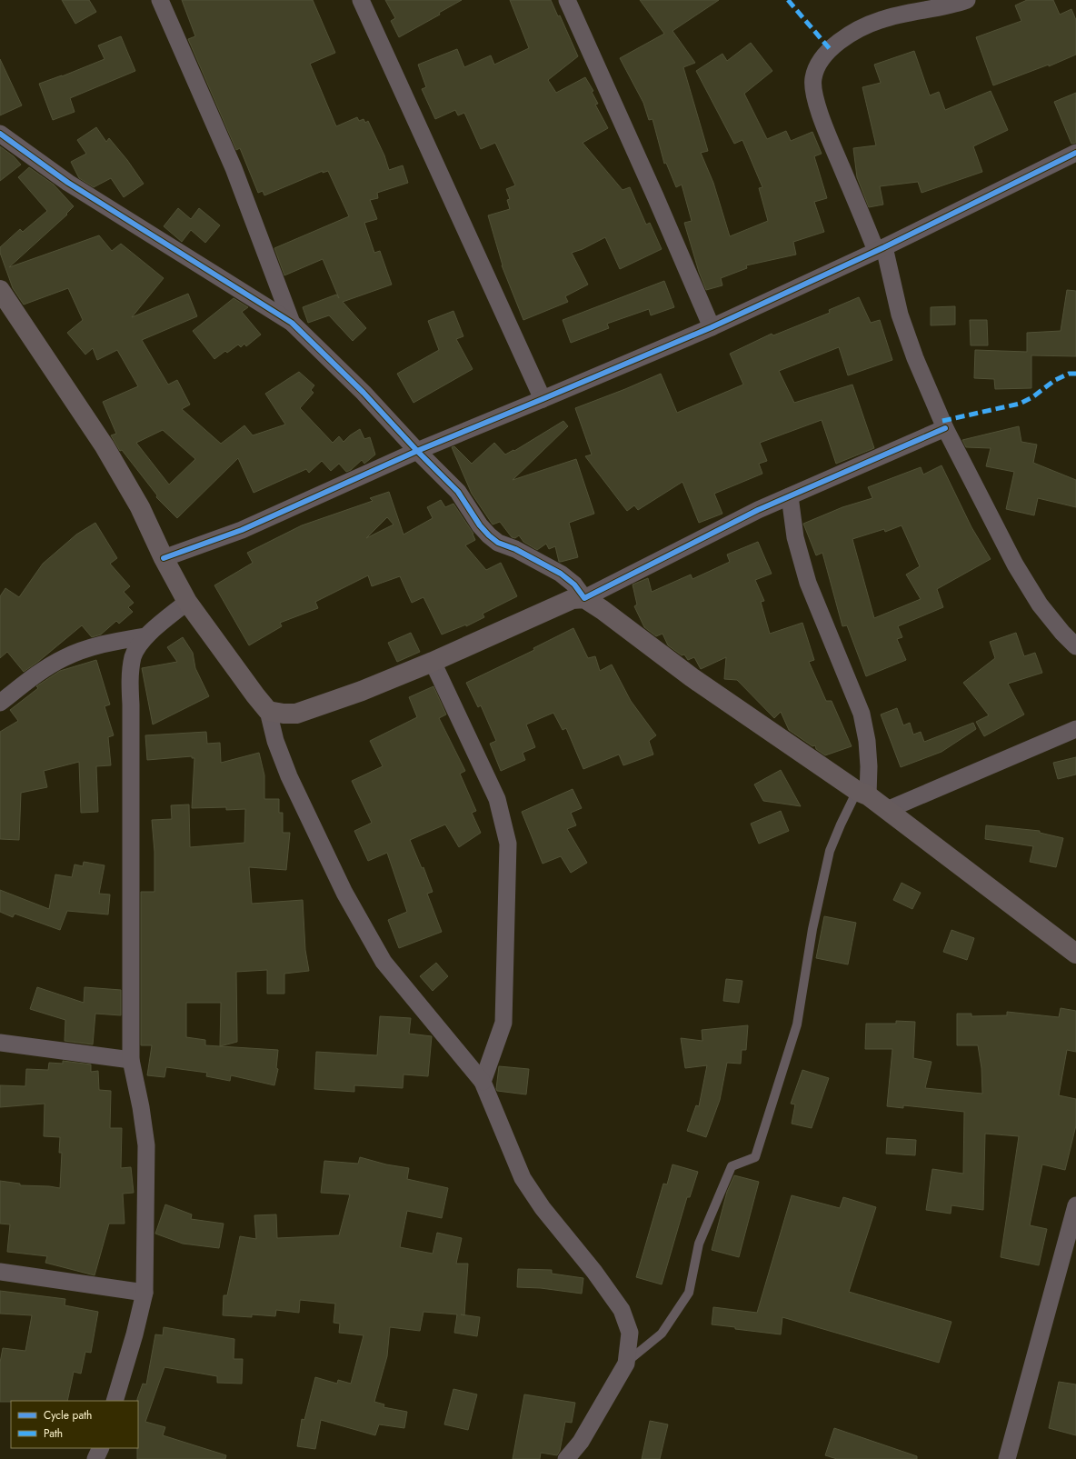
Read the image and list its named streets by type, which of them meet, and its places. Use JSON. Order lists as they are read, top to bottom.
{
  "legend": ["Cycle path", "Path"]
}
